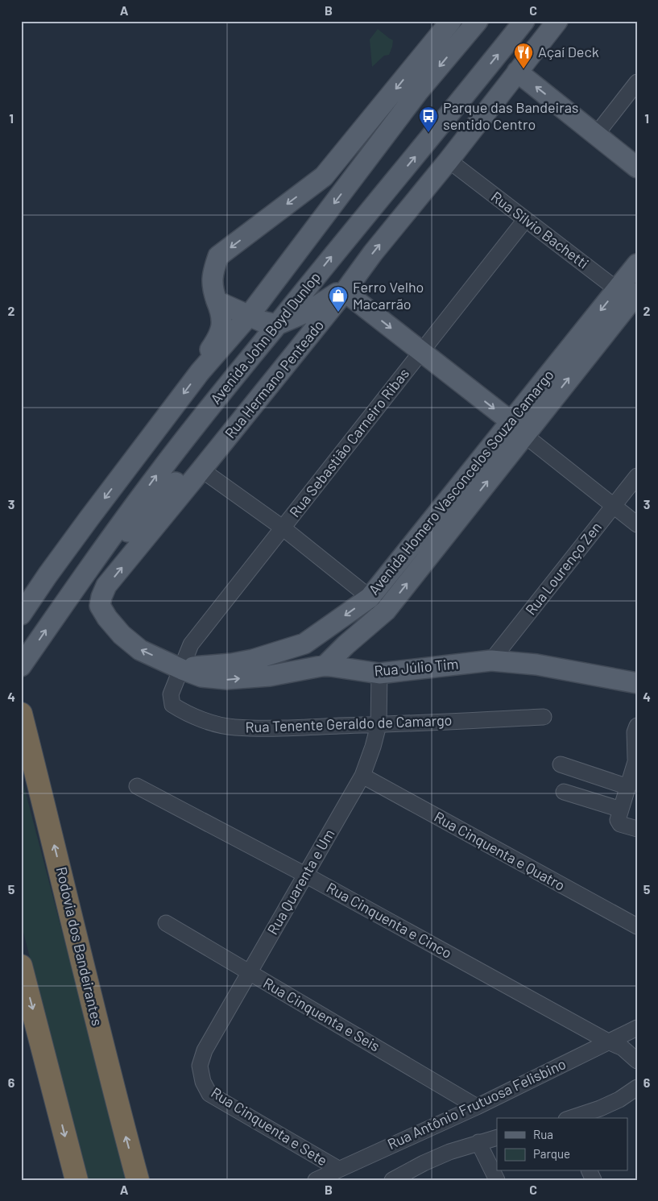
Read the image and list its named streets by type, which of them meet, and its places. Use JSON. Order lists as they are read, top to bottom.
{
  "streets": {
    "highway": ["Rodovia dos Bandeirantes"],
    "main road": [
      "Avenida John Boyd Dunlop",
      "Rua Hermano Penteado",
      "Avenida Homero Vasconcelos Souza Camargo",
      "Rua Júlio Tim"
    ],
    "street": [
      "Rua Silvio Bachetti",
      "Rua Sebastião Carneiro Ribas",
      "Rua Lourenço Zen",
      "Rua Tenente Geraldo de Camargo",
      "Rua Cinquenta e Quatro",
      "Rua Quarenta e Um",
      "Rua Cinquenta e Cinco",
      "Rua Cinquenta e Seis",
      "Rua Antônio Frutuosa Felisbino",
      "Rua Cinquenta e Sete"
    ]
  },
  "crossings": [
    ["Rua Silvio Bachetti", "Rua Hermano Penteado"],
    ["Rua Silvio Bachetti", "Rua Sebastião Carneiro Ribas"],
    ["Rua Silvio Bachetti", "Avenida Homero Vasconcelos Souza Camargo"],
    ["Rua Hermano Penteado", "Rua Júlio Tim"],
    ["Rua Sebastião Carneiro Ribas", "Avenida Homero Vasconcelos Souza Camargo"],
    ["Rua Sebastião Carneiro Ribas", "Rua Júlio Tim"],
    ["Rua Sebastião Carneiro Ribas", "Rua Tenente Geraldo de Camargo"],
    ["Avenida Homero Vasconcelos Souza Camargo", "Rua Júlio Tim"],
    ["Avenida Homero Vasconcelos Souza Camargo", "Rua Tenente Geraldo de Camargo"],
    ["Rua Lourenço Zen", "Rua Júlio Tim"],
    ["Rua Júlio Tim", "Rua Tenente Geraldo de Camargo"],
    ["Rua Júlio Tim", "Rua Quarenta e Um"],
    ["Rua Tenente Geraldo de Camargo", "Rua Quarenta e Um"],
    ["Rua Cinquenta e Quatro", "Rua Quarenta e Um"],
    ["Rua Quarenta e Um", "Rua Cinquenta e Cinco"],
    ["Rua Quarenta e Um", "Rua Cinquenta e Seis"],
    ["Rua Quarenta e Um", "Rua Cinquenta e Sete"],
    ["Rua Cinquenta e Cinco", "Rua Antônio Frutuosa Felisbino"],
    ["Rua Cinquenta e Seis", "Rua Antônio Frutuosa Felisbino"],
    ["Rua Antônio Frutuosa Felisbino", "Rua Cinquenta e Sete"]
  ],
  "places": {
    "restaurant": ["Açaí Deck"],
    "bus stop": ["Parque das Bandeiras sentido Centro"],
    "shop": ["Ferro Velho Macarrão"]
  },
  "legend": ["Rua", "Parque"],
  "grid": {
    "columns": ["A", "B", "C"],
    "rows": [
      "1",
      "2",
      "3",
      "4",
      "5",
      "6"
    ]
  }
}
